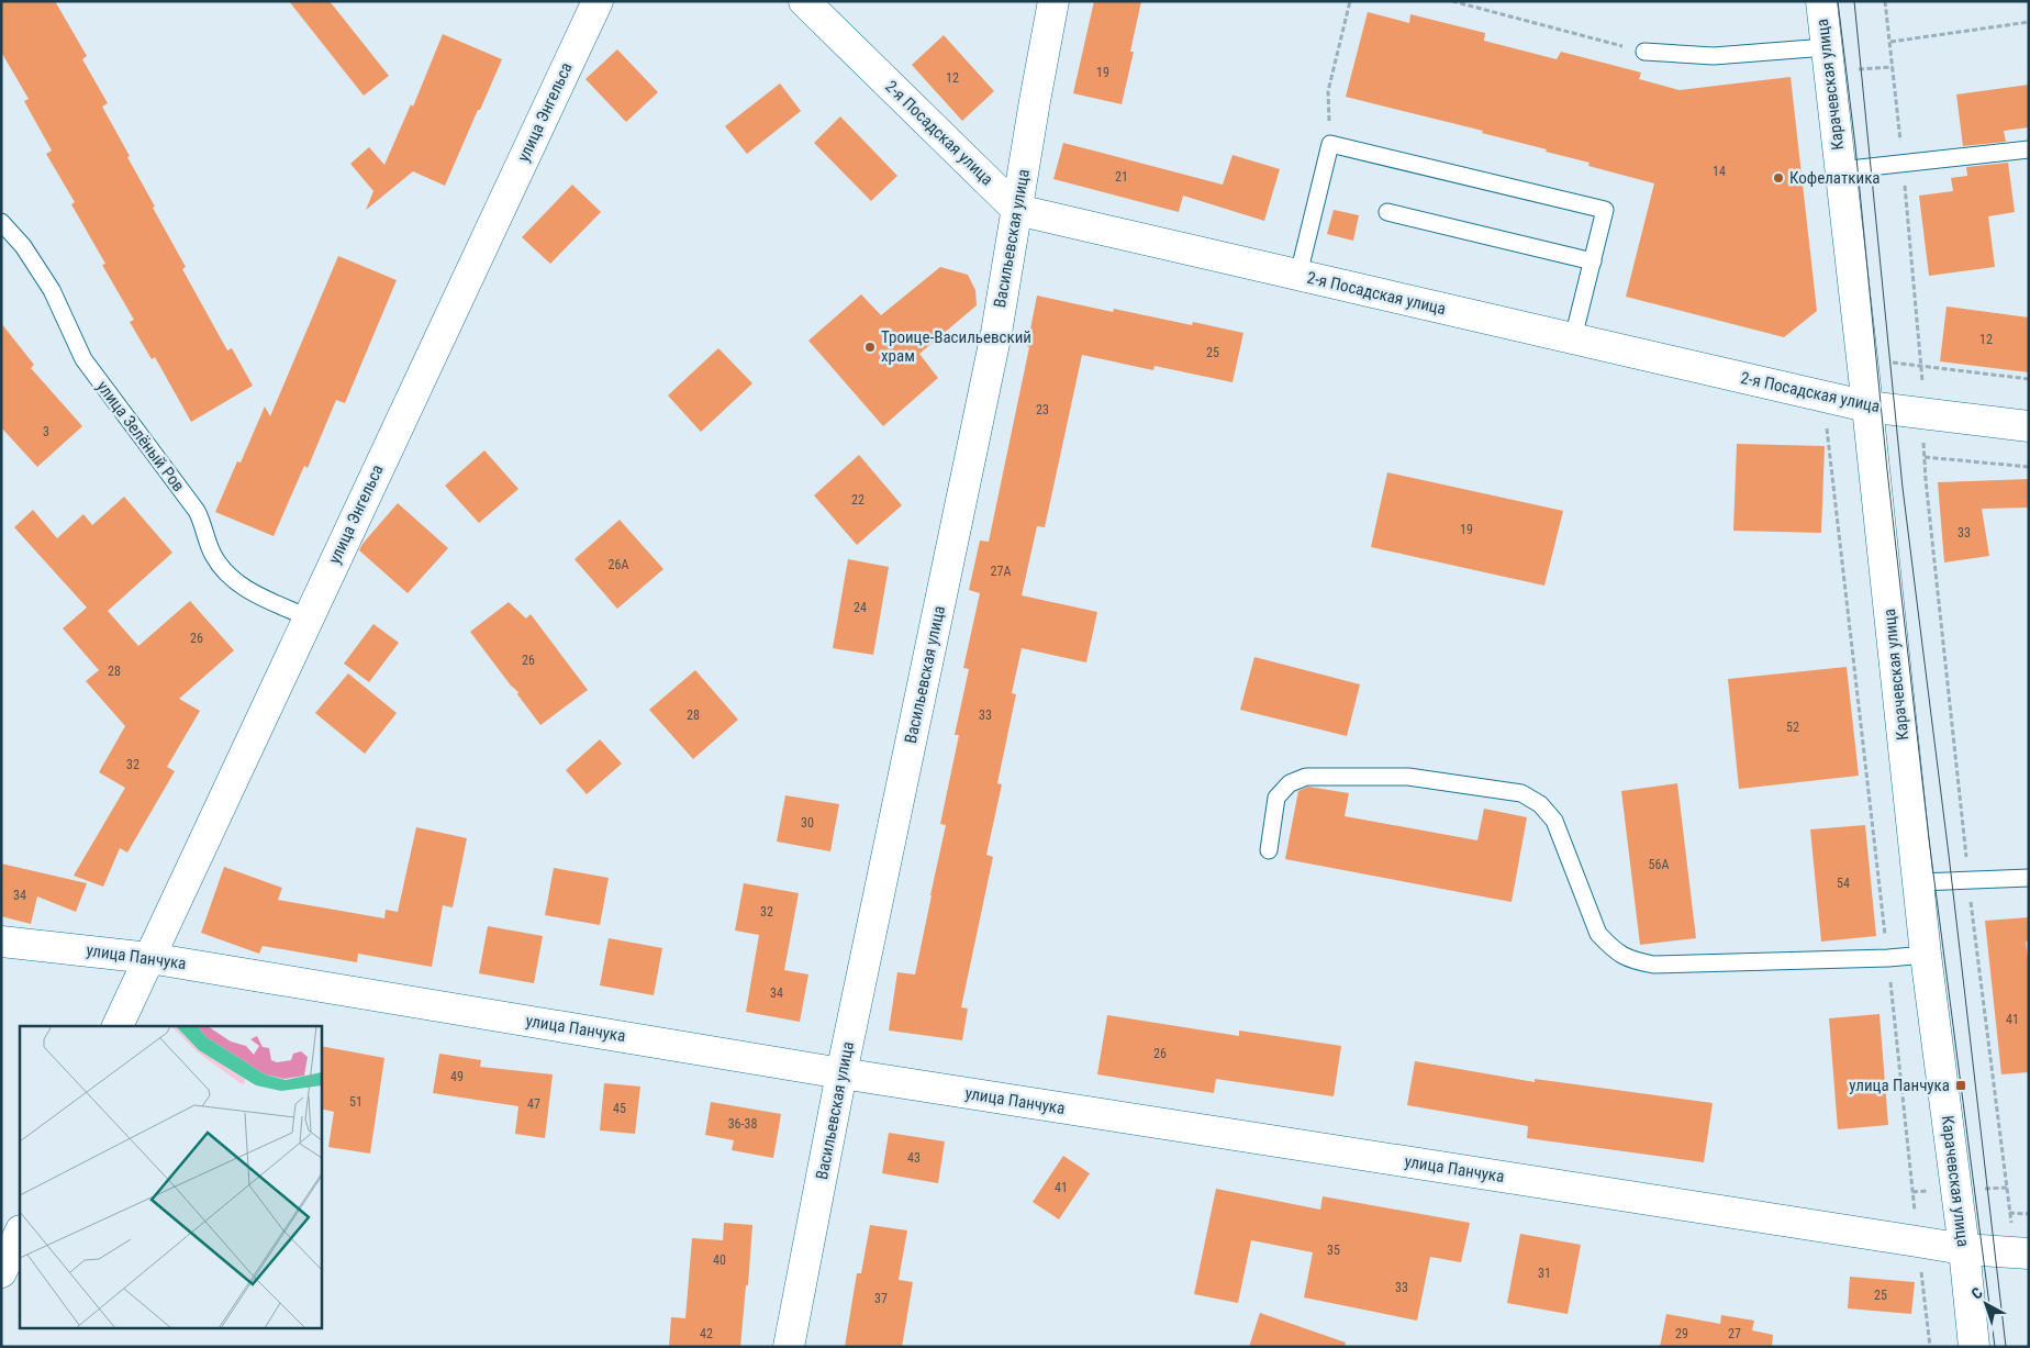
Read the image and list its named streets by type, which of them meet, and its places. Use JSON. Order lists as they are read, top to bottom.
{
  "streets": {
    "street": [
      "Карачевская улица",
      "улица Энгельса",
      "2-я Посадская улица",
      "Васильевская улица",
      "улица Панчука"
    ],
    "lane": ["улица Зелёный Ров"]
  },
  "crossings": [
    ["Карачевская улица", "2-я Посадская улица"],
    ["Карачевская улица", "улица Панчука"],
    ["улица Энгельса", "улица Зелёный Ров"],
    ["улица Энгельса", "улица Панчука"],
    ["2-я Посадская улица", "Васильевская улица"],
    ["Васильевская улица", "улица Панчука"]
  ],
  "places": {
    "other": ["Кофелаткика", "Троице-Васильевский храм"],
    "transit": ["улица Панчука"]
  },
  "house_numbers": [
    "19",
    "12",
    "14",
    "21",
    "12",
    "25",
    "23",
    "3",
    "22",
    "19",
    "33",
    "26А",
    "27А",
    "24",
    "26",
    "26",
    "28",
    "28",
    "33",
    "52",
    "32",
    "30",
    "56А",
    "54",
    "34",
    "32",
    "34",
    "41",
    "26",
    "49",
    "51",
    "47",
    "45",
    "36-38",
    "43",
    "41",
    "35",
    "40",
    "31",
    "33",
    "25",
    "37",
    "42",
    "29",
    "27"
  ],
  "north": "top left"
}
